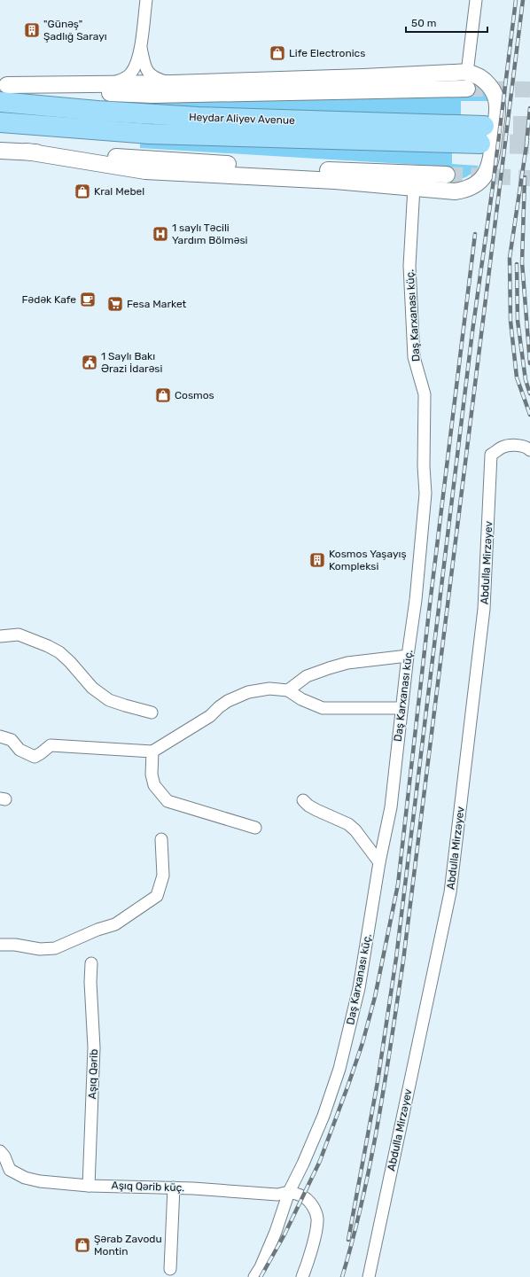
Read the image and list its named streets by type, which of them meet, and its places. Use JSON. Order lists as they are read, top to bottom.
{
  "streets": {
    "highway": ["Heydar Aliyev Avenue"],
    "street": [
      "Daş Karxanası küç.",
      "Abdulla Mirzəyev",
      "Aşıq Qərib",
      "Aşıq Qərib küç."
    ]
  },
  "crossings": [
    ["Daş Karxanası küç.", "Aşıq Qərib küç."],
    ["Aşıq Qərib", "Aşıq Qərib küç."]
  ],
  "places": {
    "building": ["\"Günəş\" Şadlığ Sarayı", "Kosmos Yaşayış Kompleksi"],
    "shop": [
      "Life Electronics",
      "Kral Mebel",
      "Cosmos",
      "Şərab Zavodu Montin"
    ],
    "hospital": ["1 saylı Təcili Yardım Bölməsi"],
    "cafe": ["Fədək Kafe"],
    "supermarket": ["Fesa Market"],
    "public building": ["1 Saylı Bakı Ərazi İdarəsi"]
  },
  "scale_bar": "50 m"
}
